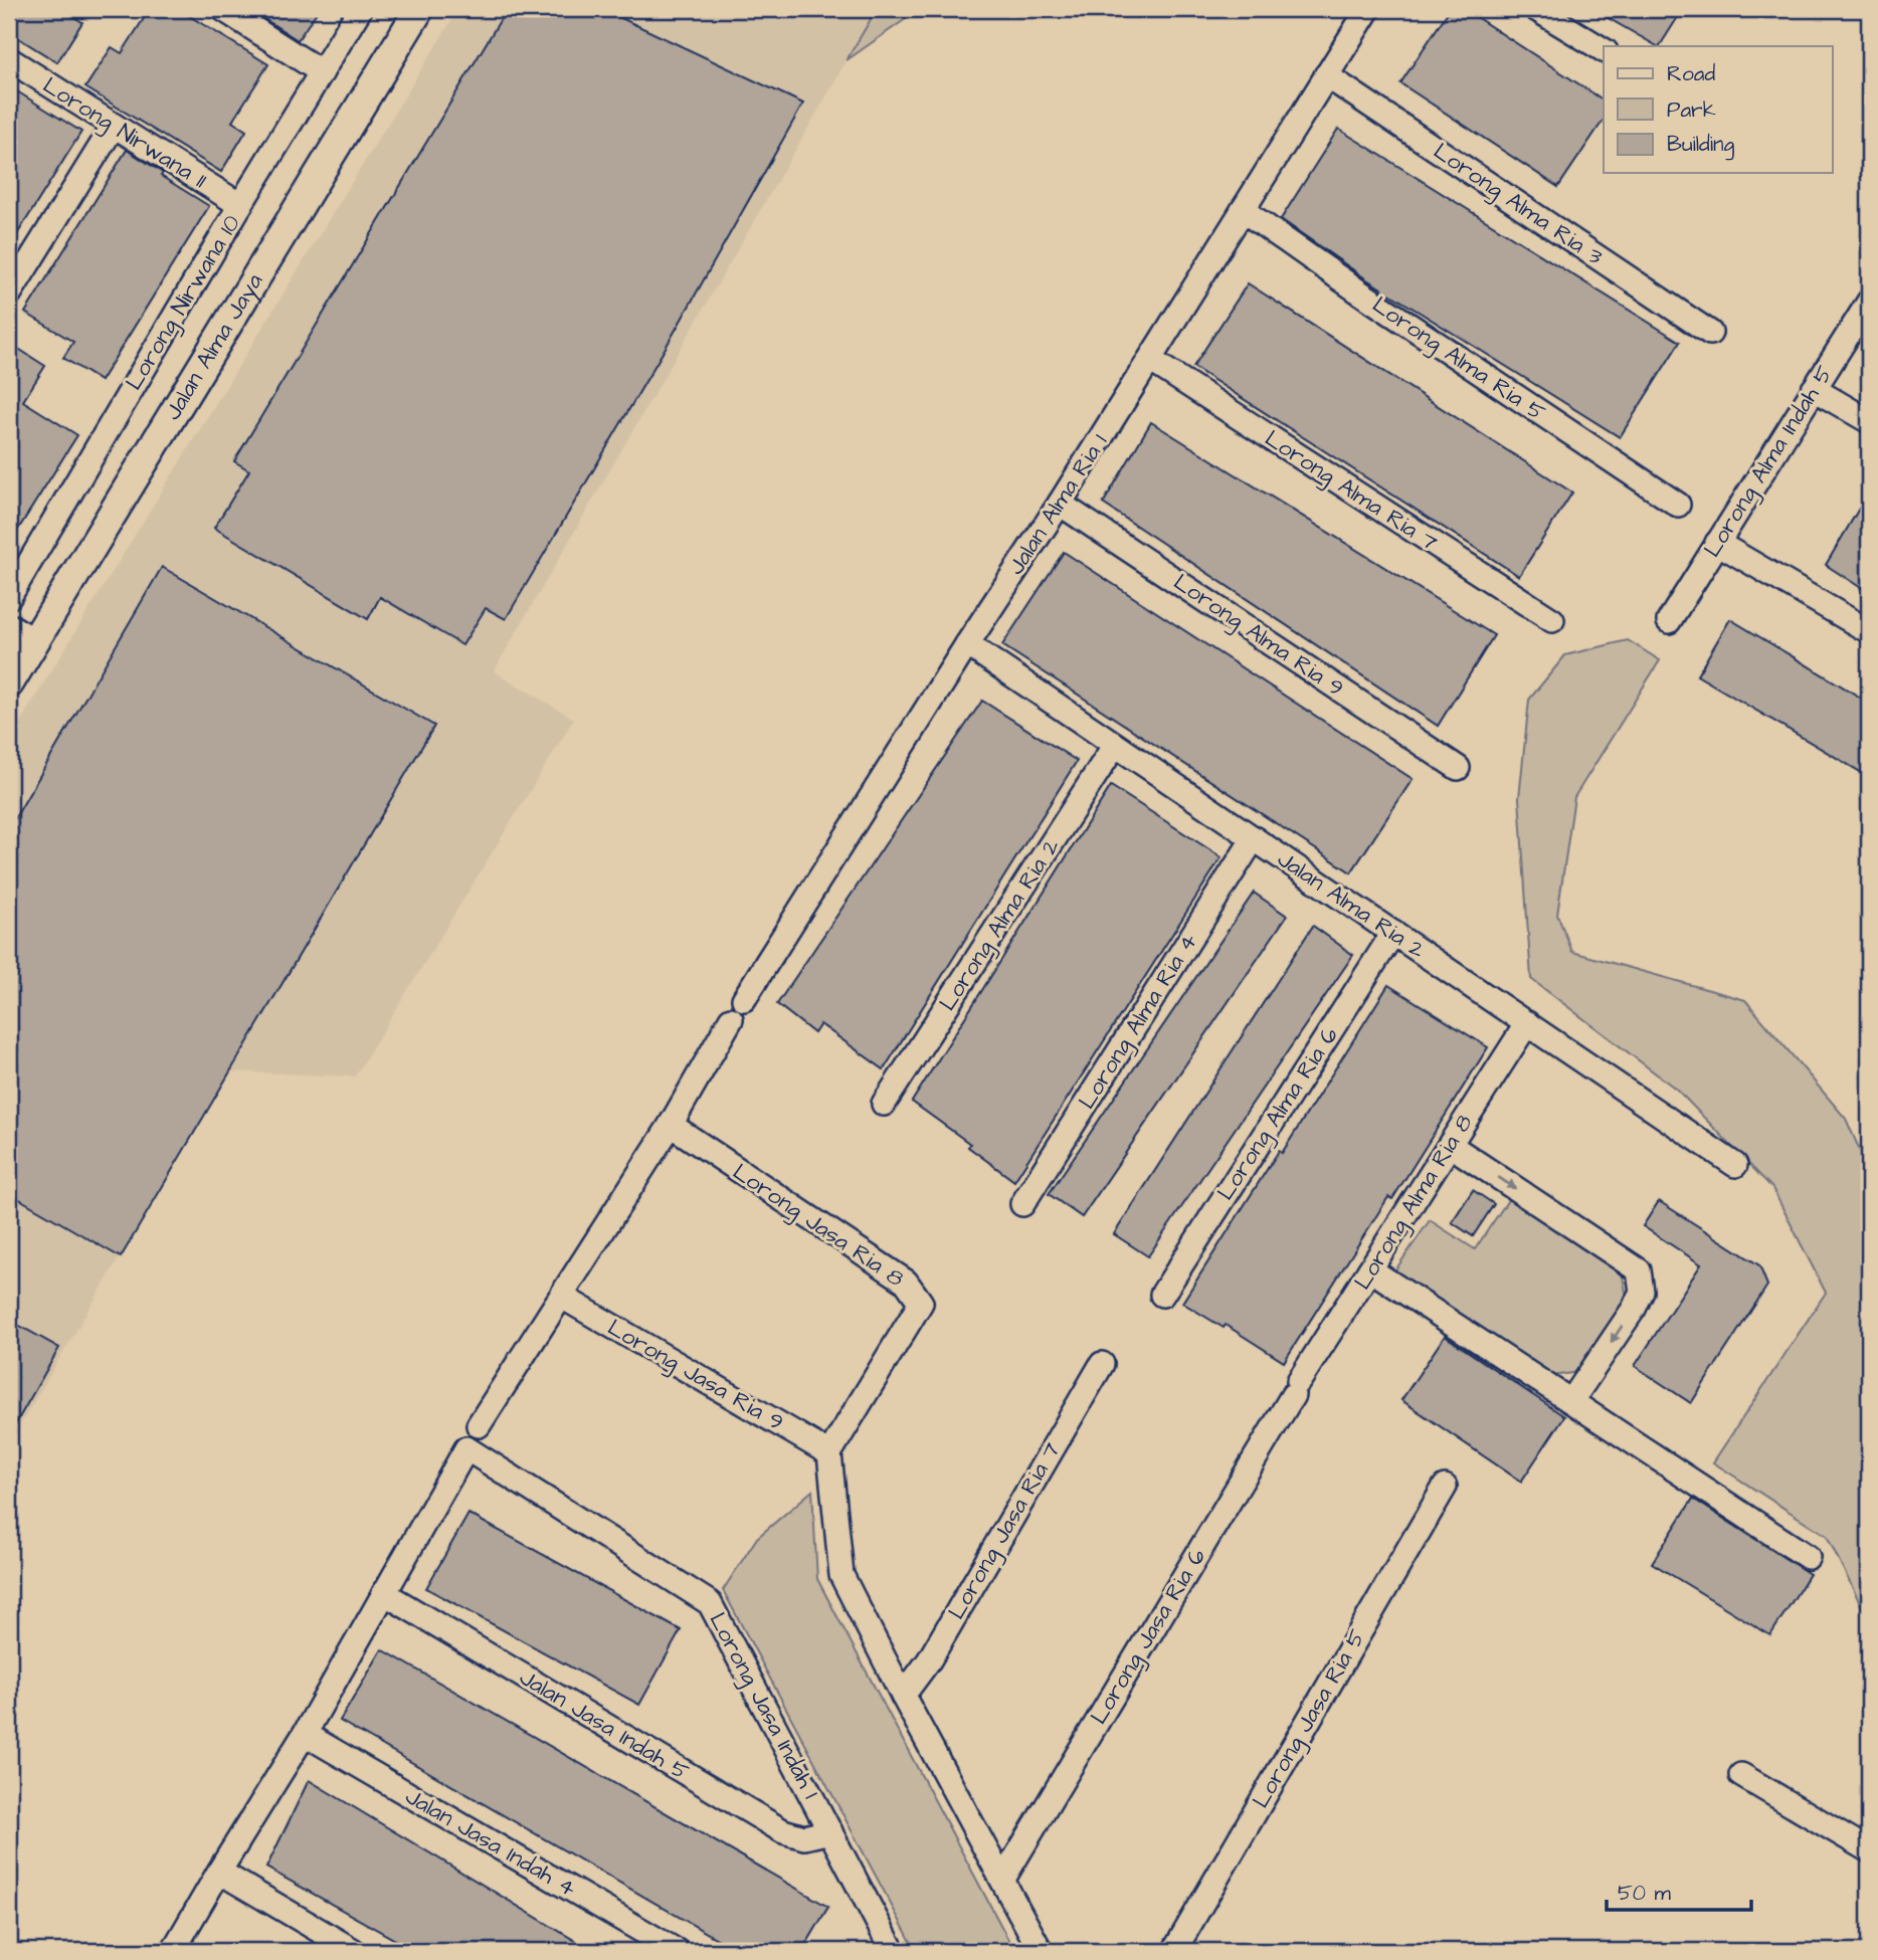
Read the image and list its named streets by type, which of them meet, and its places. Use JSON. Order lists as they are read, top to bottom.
{
  "streets": {
    "street": [
      "Lorong Nirwana 11",
      "Lorong Alma Ria 3",
      "Lorong Nirwana 10",
      "Jalan Alma Jaya",
      "Lorong Alma Ria 5",
      "Lorong Alma Indah 5",
      "Lorong Alma Ria 7",
      "Jalan Alma Ria 1",
      "Lorong Alma Ria 9",
      "Jalan Alma Ria 2",
      "Lorong Alma Ria 2",
      "Lorong Alma Ria 4",
      "Lorong Alma Ria 6",
      "Lorong Alma Ria 8",
      "Lorong Jasa Ria 8",
      "Lorong Jasa Ria 9",
      "Lorong Jasa Ria 7",
      "Lorong Jasa Ria 6",
      "Lorong Jasa Indah 1",
      "Lorong Jasa Ria 5",
      "Jalan Jasa Indah 5",
      "Jalan Jasa Indah 4"
    ]
  },
  "crossings": [
    ["Lorong Nirwana 11", "Lorong Nirwana 10"],
    ["Lorong Alma Ria 3", "Jalan Alma Ria 1"],
    ["Lorong Alma Ria 5", "Jalan Alma Ria 1"],
    ["Lorong Alma Ria 7", "Jalan Alma Ria 1"],
    ["Jalan Alma Ria 1", "Lorong Alma Ria 9"],
    ["Jalan Alma Ria 1", "Jalan Alma Ria 2"],
    ["Jalan Alma Ria 2", "Lorong Alma Ria 2"],
    ["Jalan Alma Ria 2", "Lorong Alma Ria 4"],
    ["Jalan Alma Ria 2", "Lorong Alma Ria 6"],
    ["Jalan Alma Ria 2", "Lorong Alma Ria 8"],
    ["Lorong Alma Ria 8", "Lorong Jasa Ria 6"],
    ["Lorong Jasa Ria 8", "Lorong Jasa Ria 9"],
    ["Lorong Jasa Indah 1", "Jalan Jasa Indah 5"]
  ],
  "legend": ["Road", "Park", "Building"],
  "scale_bar": "50 m"
}
